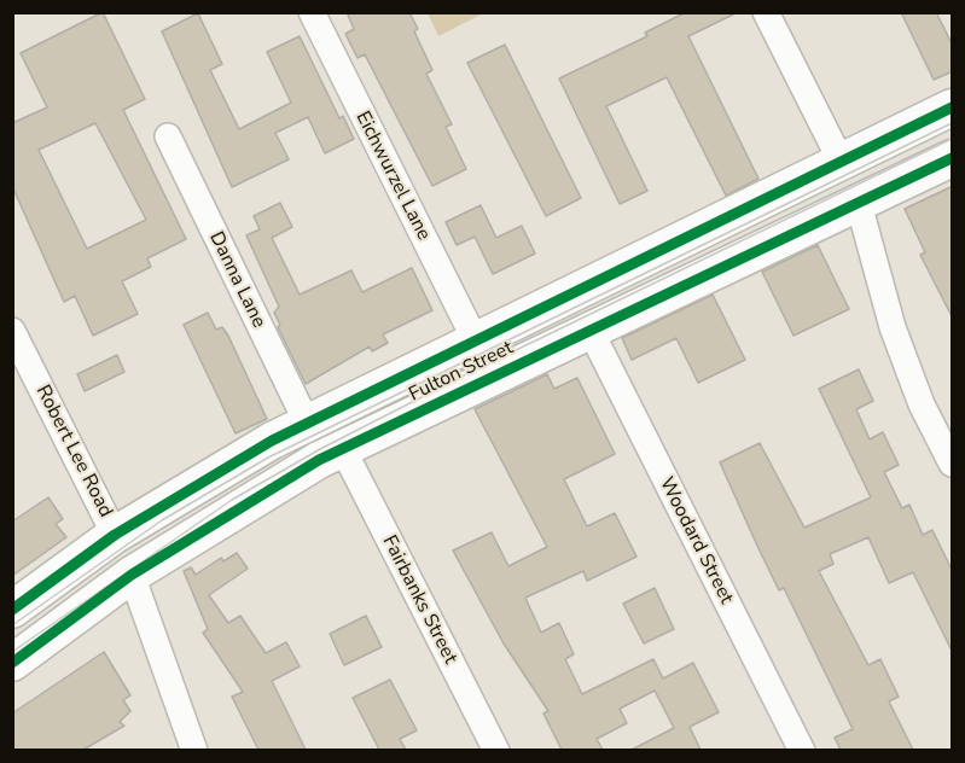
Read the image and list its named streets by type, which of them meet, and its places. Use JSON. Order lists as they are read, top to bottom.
{
  "streets": {
    "main road": ["Fulton Street"],
    "street": [
      "Eichwurzel Lane",
      "Danna Lane",
      "Robert Lee Road",
      "Woodard Street",
      "Fairbanks Street"
    ]
  },
  "crossings": [
    ["Eichwurzel Lane", "Fulton Street"],
    ["Danna Lane", "Fulton Street"],
    ["Fulton Street", "Robert Lee Road"],
    ["Fulton Street", "Woodard Street"],
    ["Fulton Street", "Fairbanks Street"]
  ]
}
